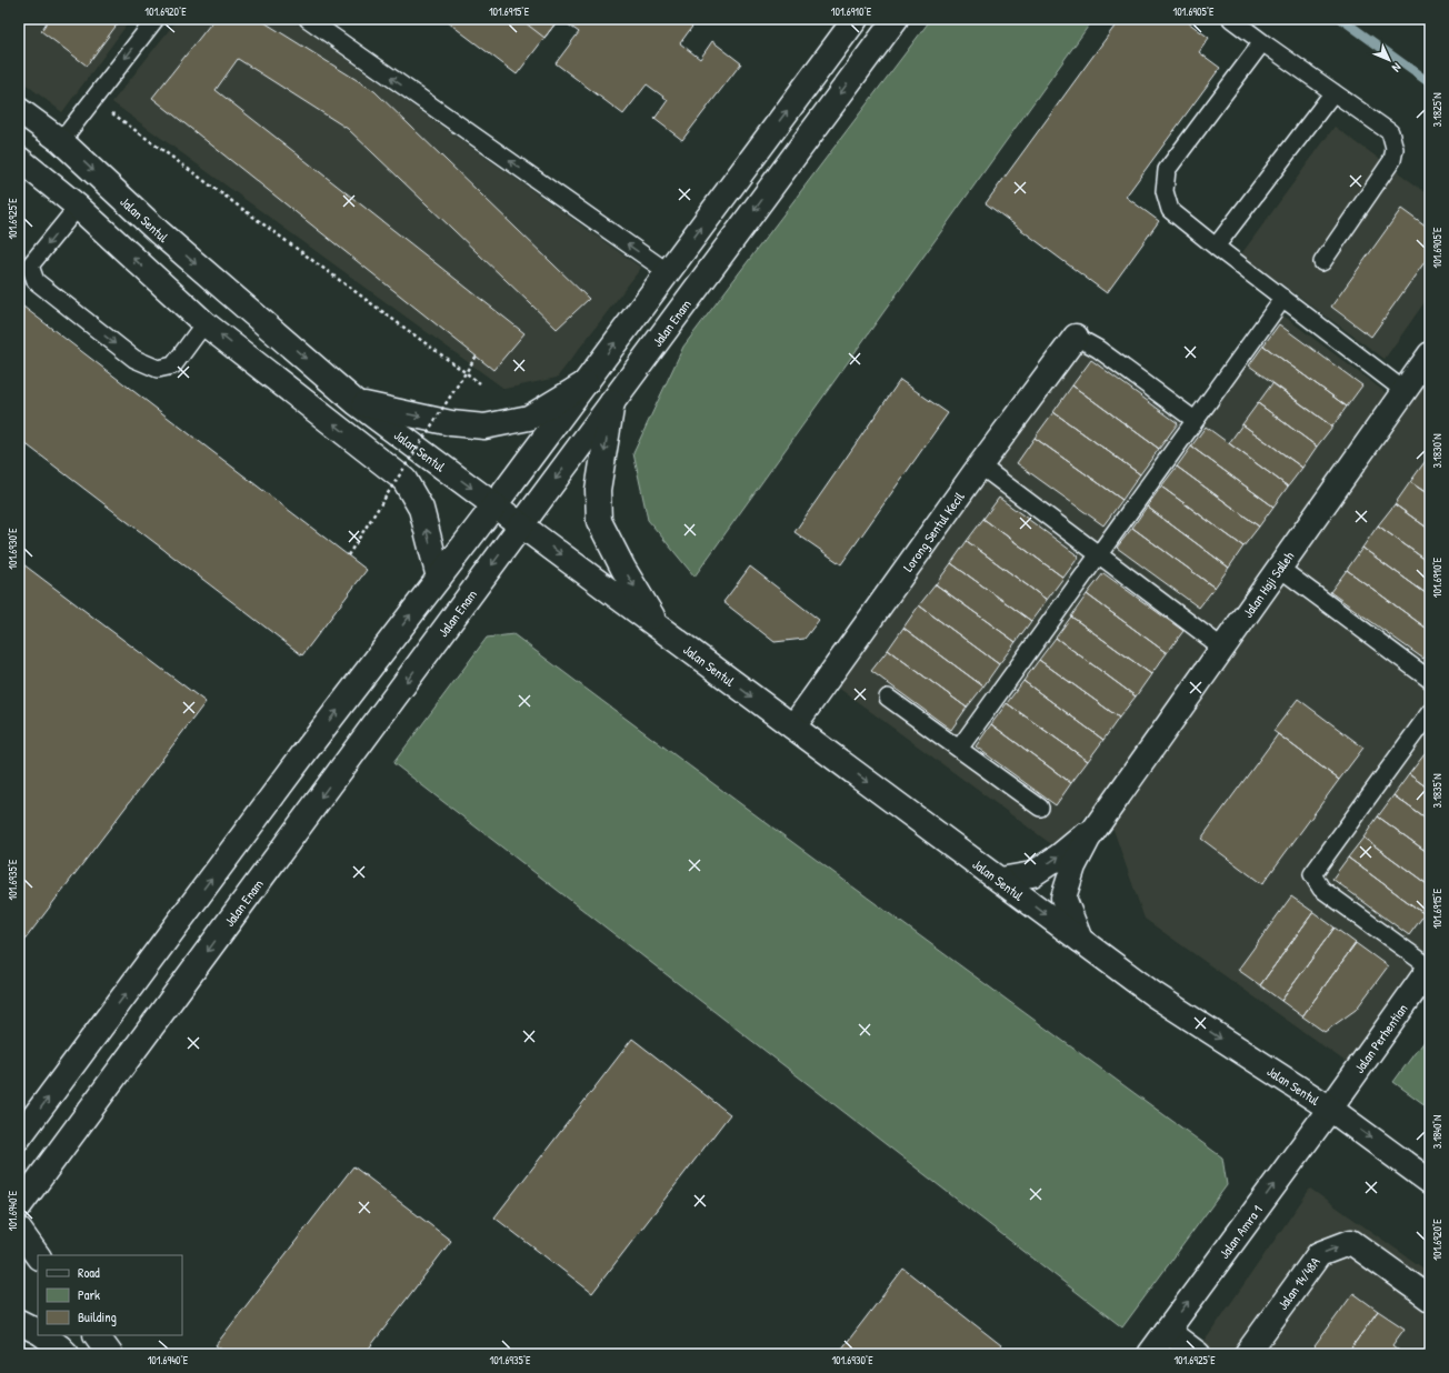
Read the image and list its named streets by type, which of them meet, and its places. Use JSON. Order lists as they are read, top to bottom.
{
  "streets": {
    "main road": [
      "Jalan Sentul",
      "Jalan Enam",
      "Lorong Sentul Kecil",
      "Jalan Haji Salleh",
      "Jalan Perhentian",
      "Jalan Amra 1",
      "Jalan 14/48A"
    ]
  },
  "crossings": [
    ["Jalan Sentul", "Jalan Enam"],
    ["Jalan Sentul", "Lorong Sentul Kecil"],
    ["Jalan Sentul", "Jalan Haji Salleh"],
    ["Jalan Sentul", "Jalan Perhentian"],
    ["Jalan Sentul", "Jalan Amra 1"],
    ["Jalan Perhentian", "Jalan Amra 1"]
  ],
  "one_way": ["Jalan Amra 1"],
  "legend": ["Road", "Park", "Building"],
  "north": "bottom right",
  "coordinates": [
    "101.6920°E",
    "101.6915°E",
    "101.6910°E",
    "101.6905°E",
    "3.1825°N",
    "101.6925°E",
    "3.1830°N",
    "101.6930°E",
    "3.1835°N",
    "101.6935°E",
    "3.1840°N",
    "101.6940°E"
  ]
}
